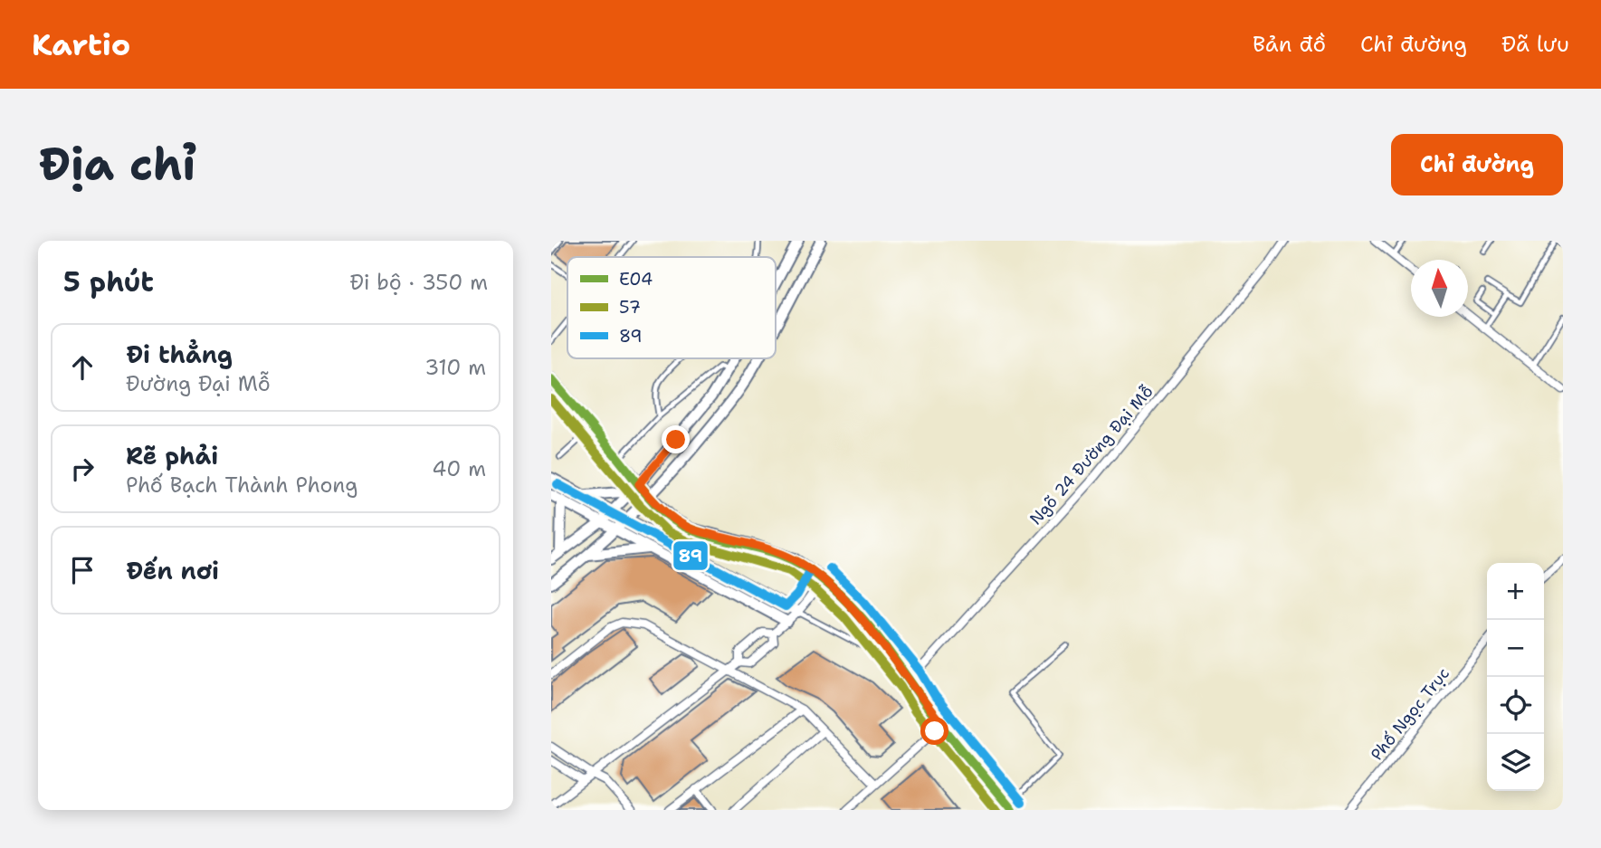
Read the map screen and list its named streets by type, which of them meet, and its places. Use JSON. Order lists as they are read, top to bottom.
{
  "streets": {
    "street": ["Ngõ 24 Đường Đại Mỗ", "Phố Ngọc Trục"]
  },
  "lines": ["transit line E04", "transit line 57", "transit line 89"],
  "legend": ["E04", "57", "89"],
  "north": "top",
  "page": {
    "header": "Kartio",
    "nav": ["Bản đồ", "Chỉ đường", "Đã lưu"],
    "buttons": "Chỉ đường",
    "title": "Địa chỉ",
    "heading": ["5 phút", "Đi bộ · 350 m"],
    "list": [
      ["Đi thẳng", "Đường Đại Mỗ", "310 m"],
      ["Rẽ phải", "Phố Bạch Thành Phong", "40 m"],
      "Đến nơi"
    ],
    "map_buttons": ["+", "−"]
  }
}
